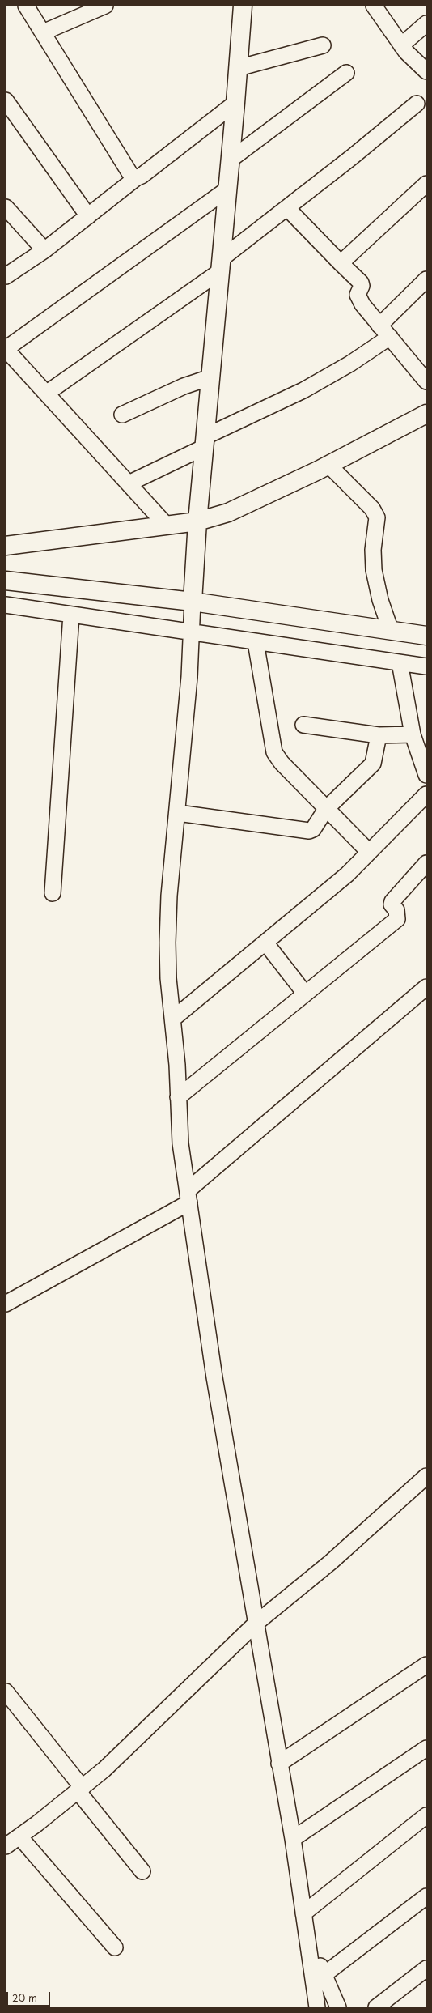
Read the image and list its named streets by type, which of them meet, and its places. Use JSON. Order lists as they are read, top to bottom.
{
  "scale_bar": "20 m"
}
